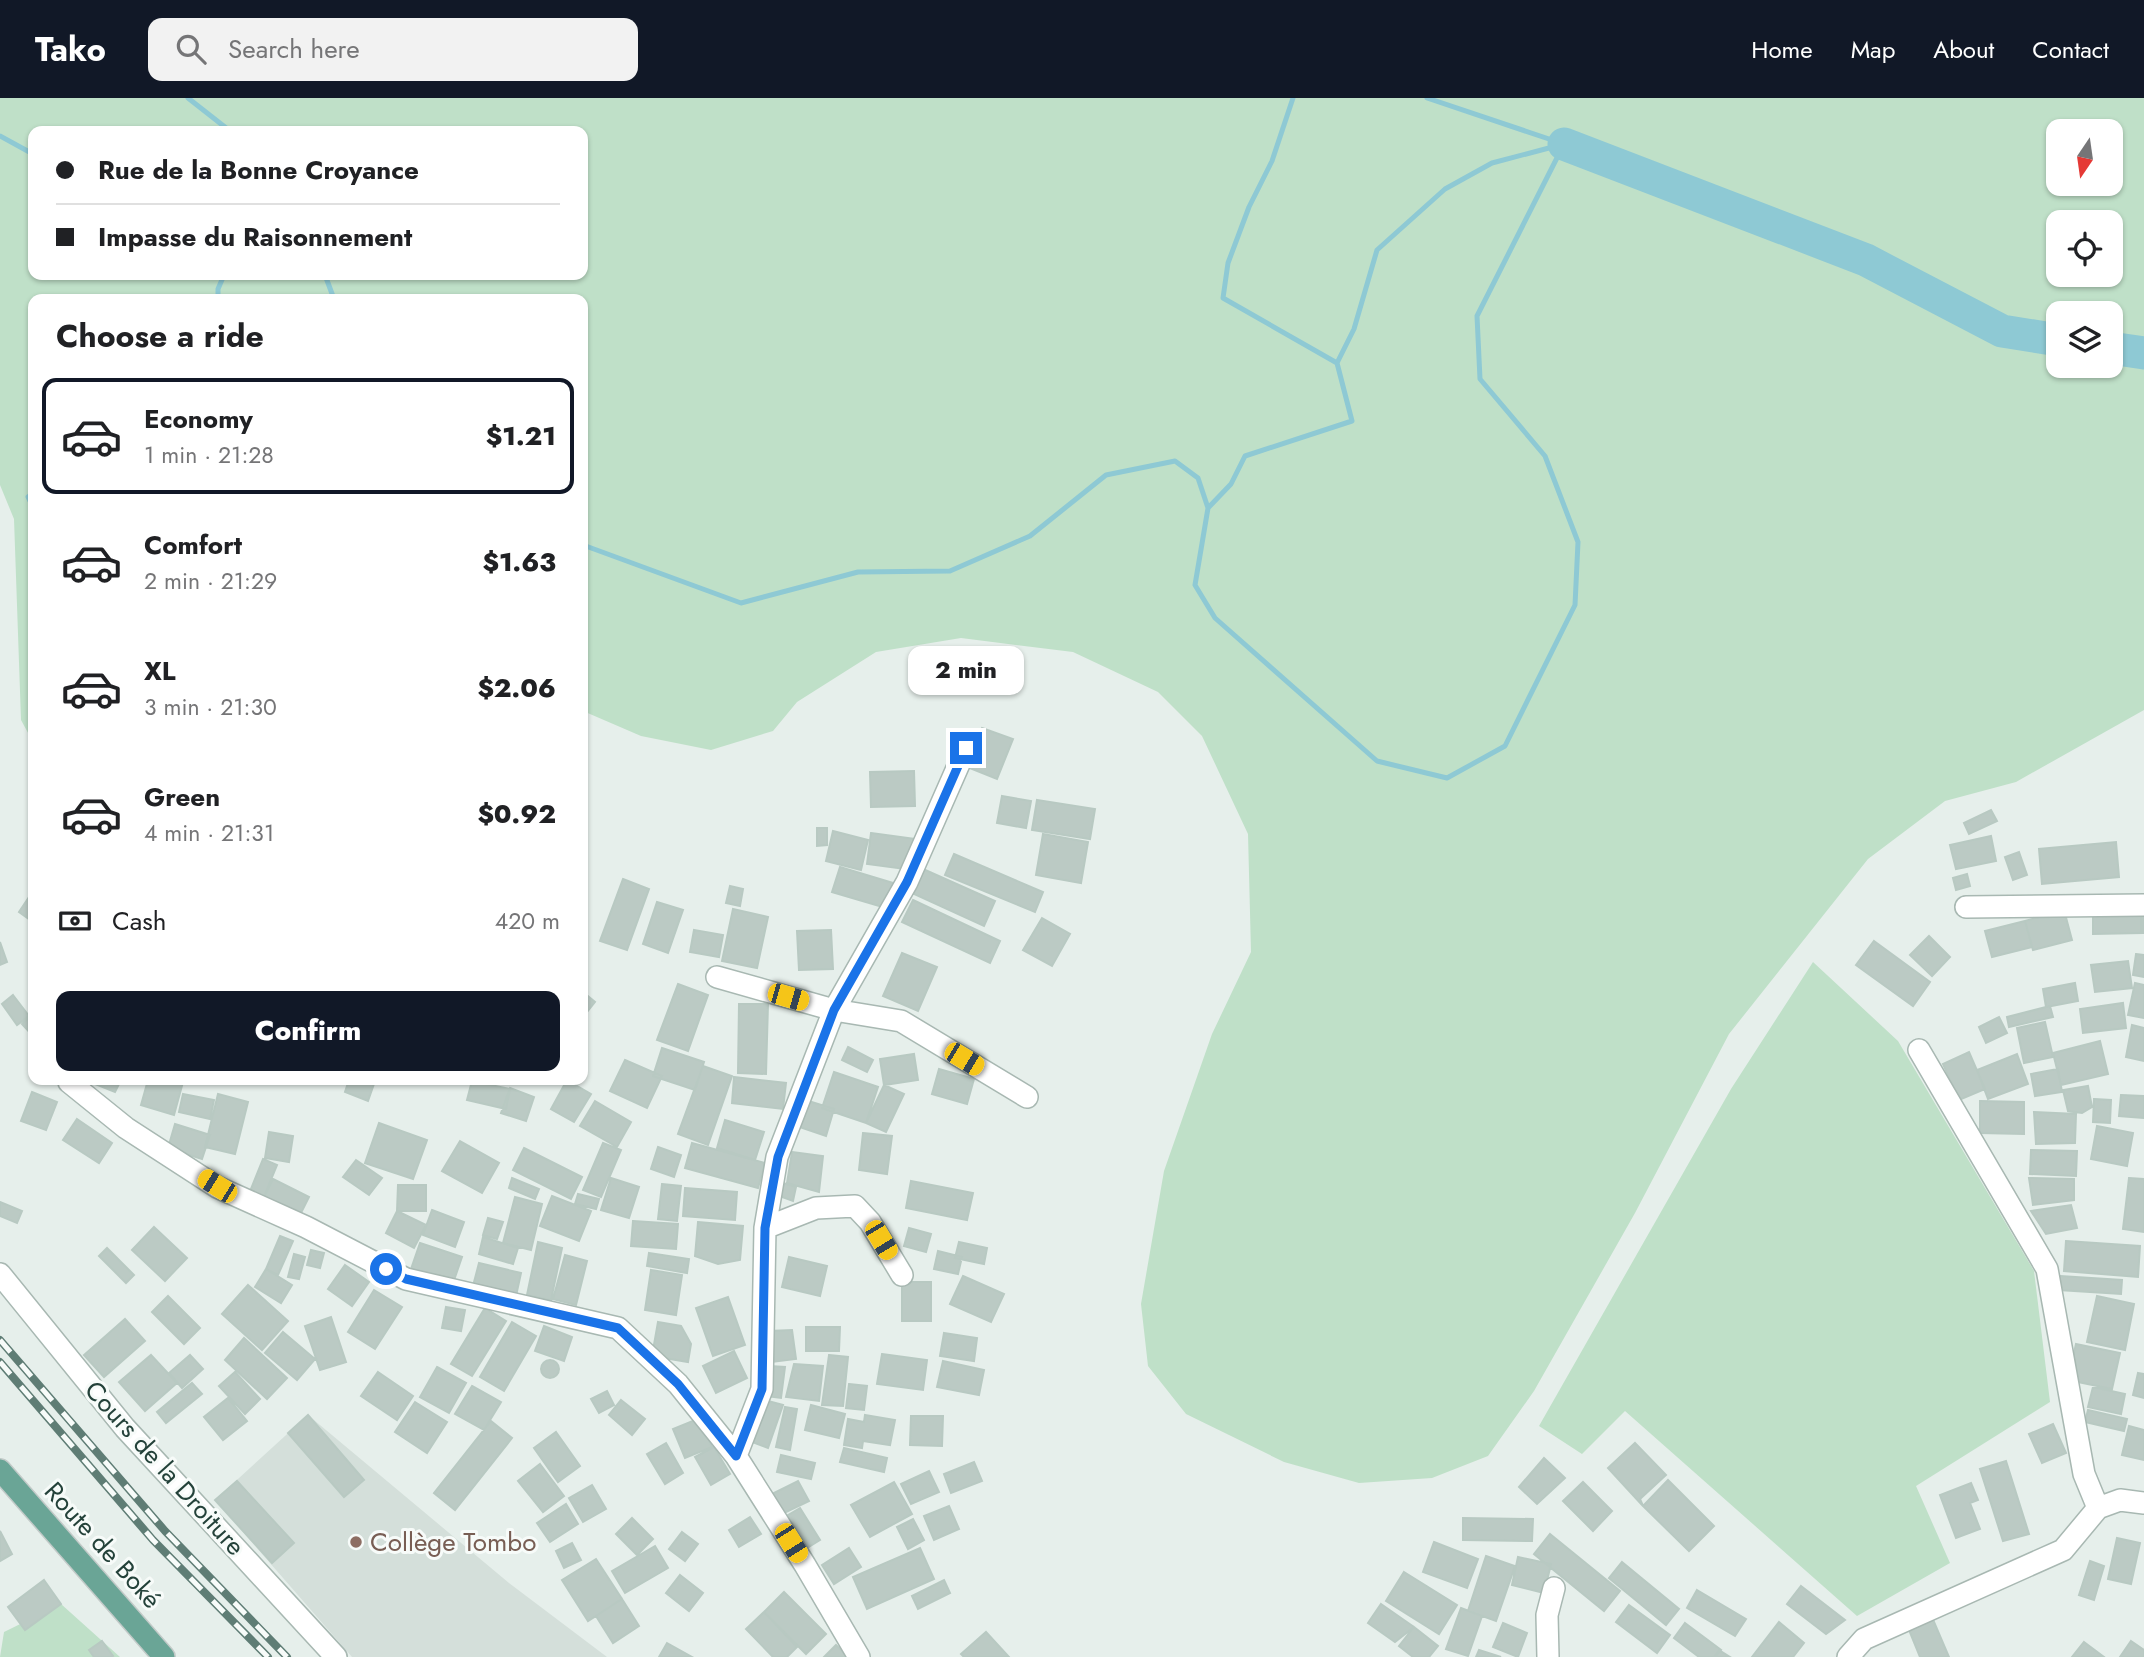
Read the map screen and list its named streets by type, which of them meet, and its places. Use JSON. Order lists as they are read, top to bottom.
{
  "streets": {
    "main road": ["Route de Boké"],
    "street": ["Cours de la Droiture"]
  },
  "places": ["Collège Tombo"],
  "north": "bottom",
  "page": {
    "header": "Tako",
    "search": "Search here",
    "nav": [
      "Home",
      "Map",
      "About",
      "Contact"
    ],
    "banner": ["Rue de la Bonne Croyance", "Impasse du Raisonnement"],
    "heading": "Choose a ride",
    "list": [
      {
        "name": "Economy",
        "note": "1 min · 21:28",
        "value": "$1.21"
      },
      {
        "name": "Comfort",
        "note": "2 min · 21:29",
        "value": "$1.63"
      },
      {
        "name": "XL",
        "note": "3 min · 21:30",
        "value": "$2.06"
      },
      {
        "name": "Green",
        "note": "4 min · 21:31",
        "value": "$0.92"
      }
    ],
    "bubble": "2 min",
    "pay": ["Cash", "420 m"],
    "buttons": "Confirm"
  }
}
